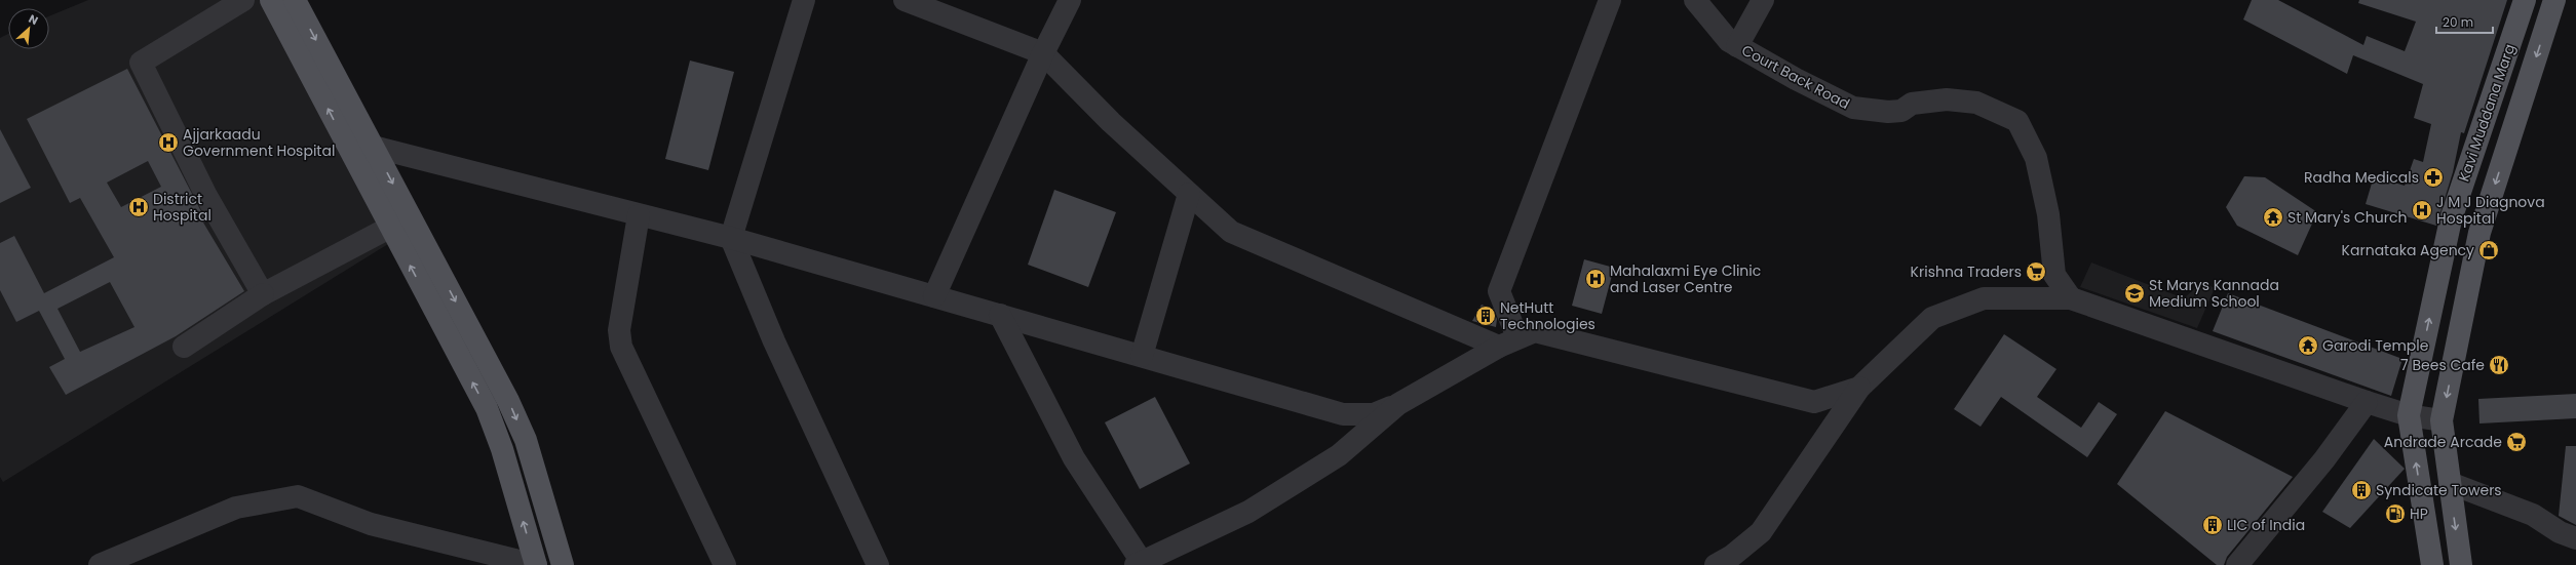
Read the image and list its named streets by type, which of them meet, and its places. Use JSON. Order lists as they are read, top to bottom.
{
  "streets": {
    "main road": ["Kavi Muddana Marg"],
    "street": ["Court Back Road"]
  },
  "places": {
    "hospital": [
      "Ajjarkaadu Government Hospital",
      "District Hospital",
      "J M J Diagnova Hospital",
      "Mahalaxmi Eye Clinic and Laser Centre"
    ],
    "pharmacy": ["Radha Medicals"],
    "temple": ["St Mary's Church", "Garodi Temple"],
    "shop": ["Karnataka Agency"],
    "supermarket": ["Krishna Traders", "Andrade Arcade"],
    "school or university": ["St Marys Kannada Medium School"],
    "building": ["NetHutt Technologies", "Syndicate Towers", "LIC of India"],
    "restaurant": ["7 Bees Cafe"],
    "fuel station": ["HP"]
  },
  "scale_bar": "20 m",
  "north": "top right"
}
